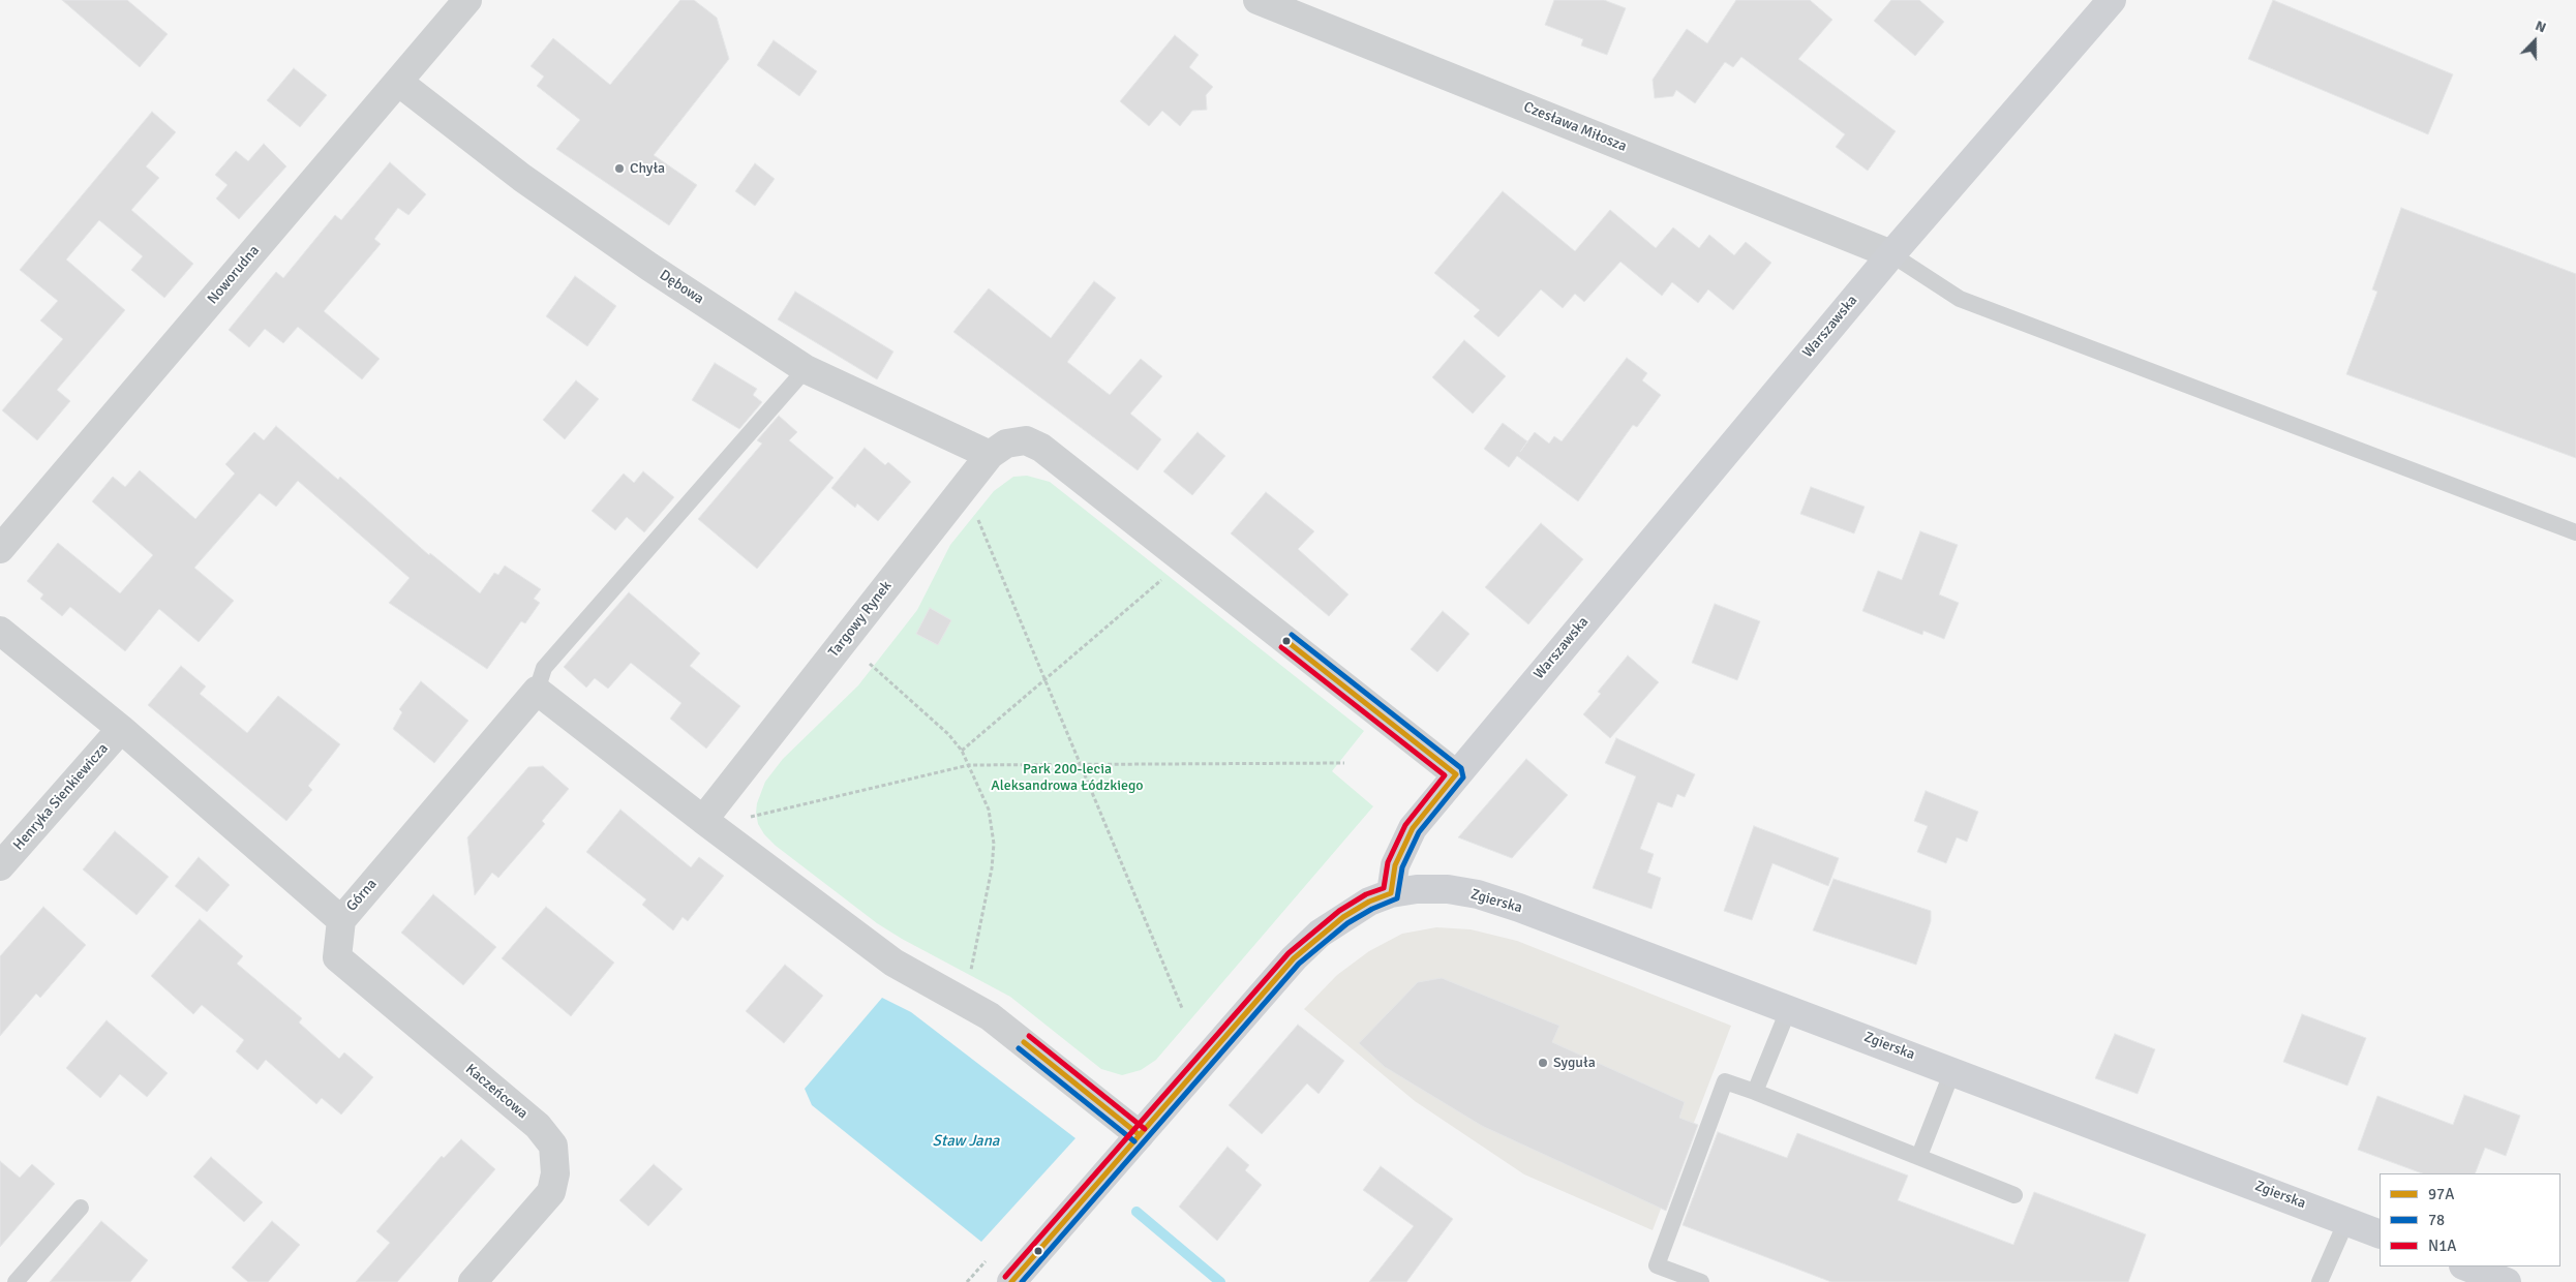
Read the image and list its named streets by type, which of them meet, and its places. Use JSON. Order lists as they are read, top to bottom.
{
  "streets": {
    "main road": ["Warszawska", "Zgierska"],
    "street": [
      "Czesława Miłosza",
      "Noworudna",
      "Dębowa",
      "Targowy Rynek",
      "Henryka Sienkiewicza",
      "Górna",
      "Kaczeńcowa"
    ]
  },
  "crossings": [
    ["Czesława Miłosza", "Warszawska"],
    ["Noworudna", "Dębowa"],
    ["Dębowa", "Targowy Rynek"],
    ["Warszawska", "Targowy Rynek"],
    ["Warszawska", "Zgierska"],
    ["Henryka Sienkiewicza", "Górna"],
    ["Górna", "Kaczeńcowa"]
  ],
  "water": ["Staw Jana"],
  "parks": ["Park 200-lecia Aleksandrowa Łódzkiego"],
  "places": ["Chyła", "Syguła"],
  "lines": ["transit line 78", "transit line 97A", "transit line N1A"],
  "legend": ["97A", "78", "N1A"],
  "north": "top"
}
